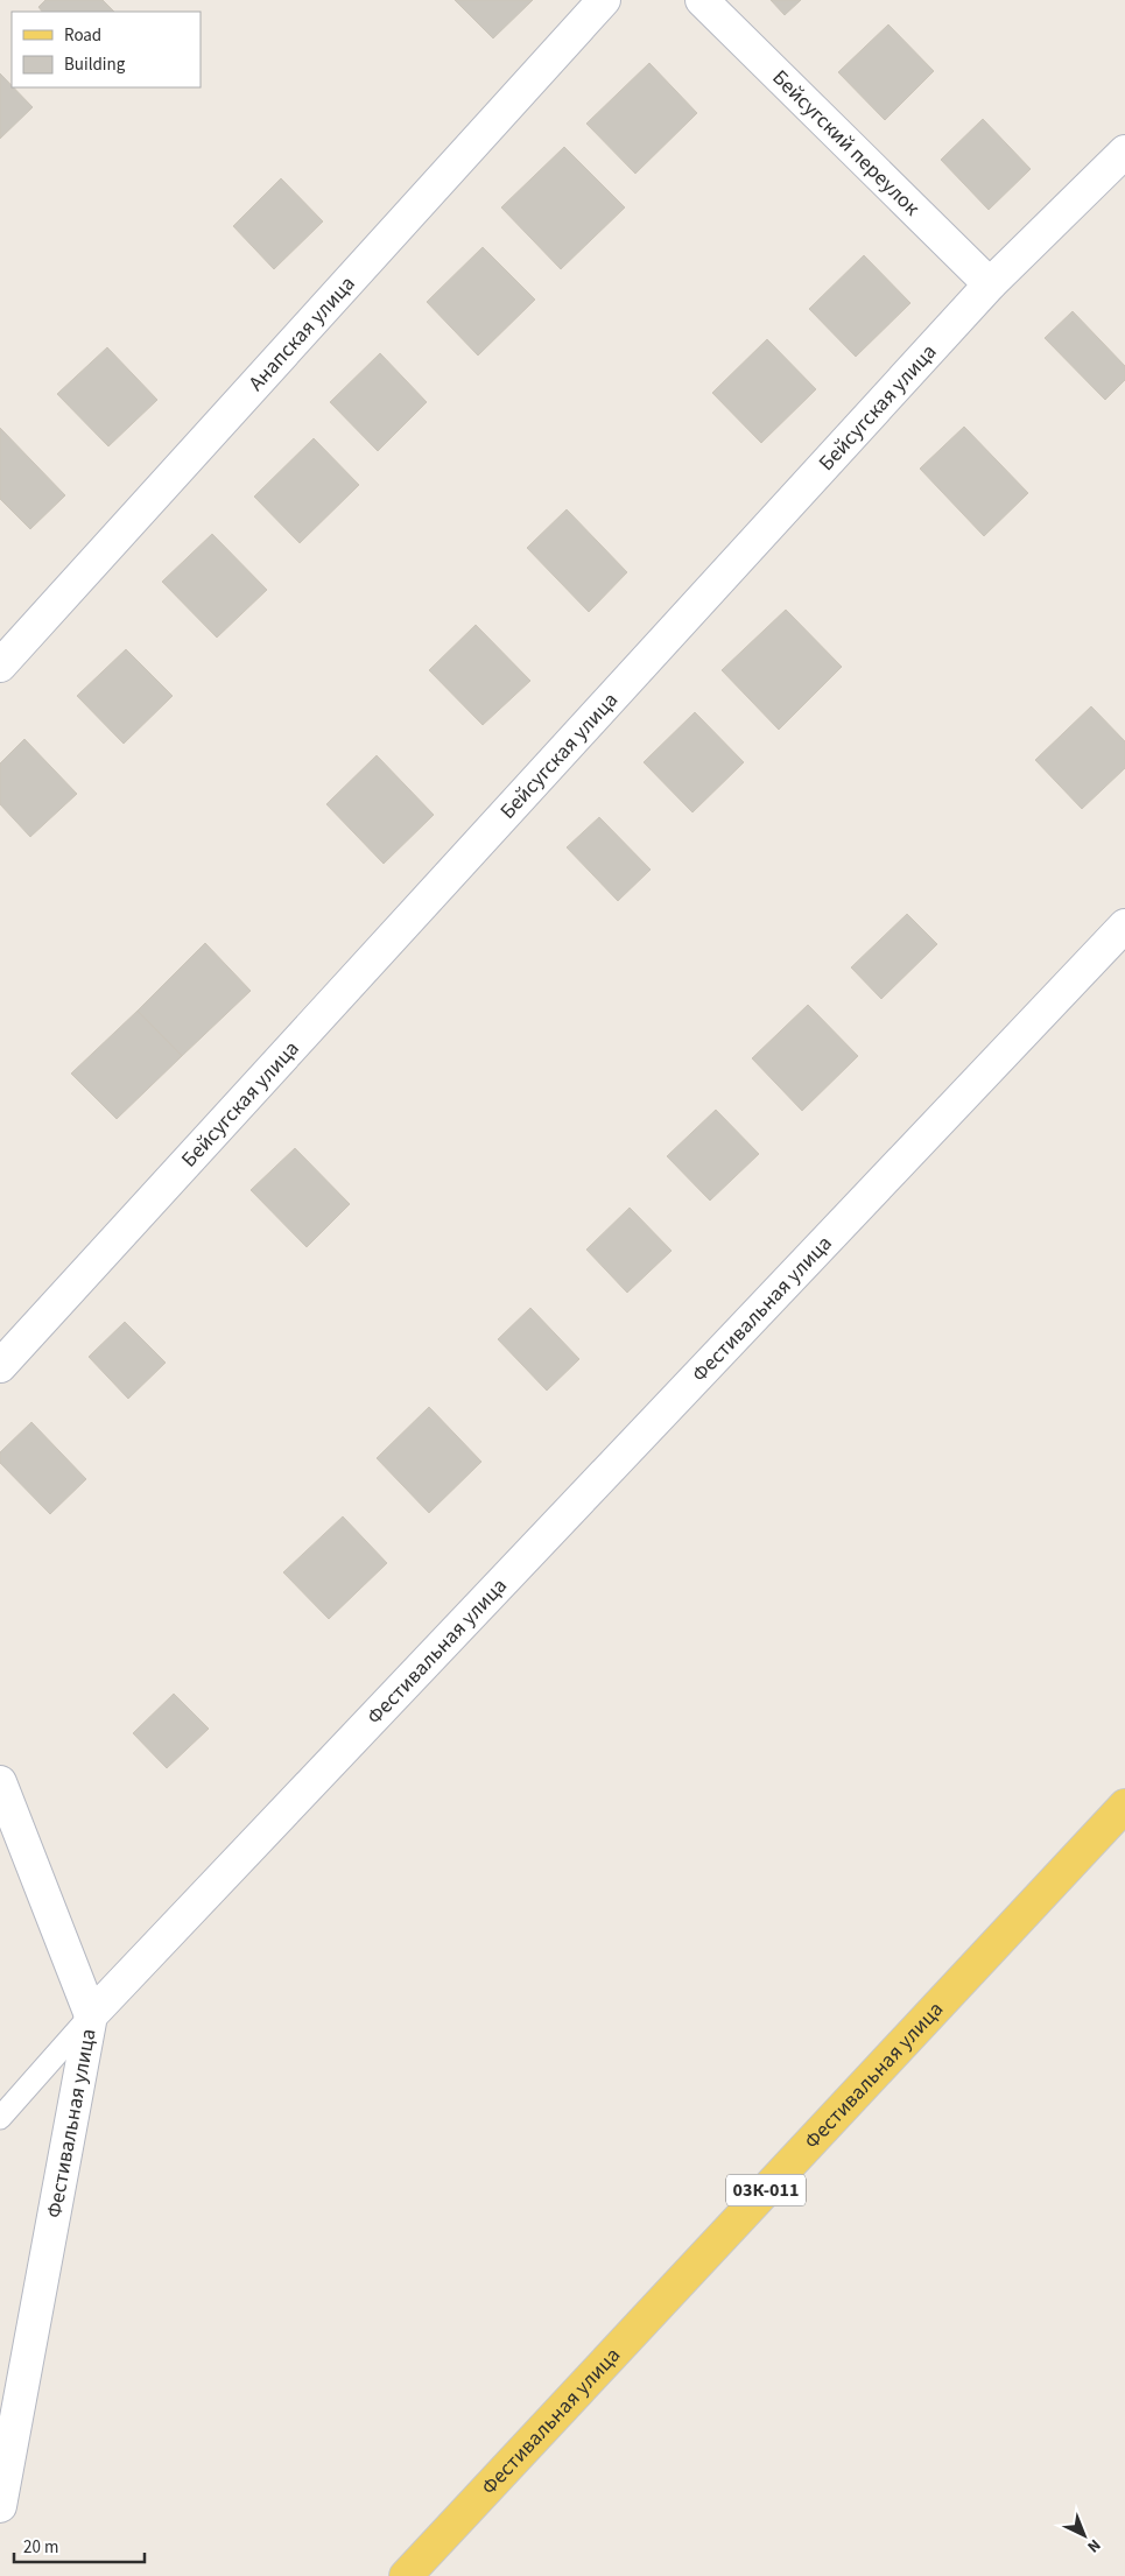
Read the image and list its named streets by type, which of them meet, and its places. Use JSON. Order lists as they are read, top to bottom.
{
  "streets": {
    "main road": ["Фестивальная улица", "03К-011"],
    "street": ["Бейсугский переулок", "Анапская улица", "Бейсугская улица"]
  },
  "crossings": [
    ["Бейсугский переулок", "Бейсугская улица"]
  ],
  "legend": ["Road", "Building"],
  "scale_bar": "20 m",
  "north": "bottom right"
}
